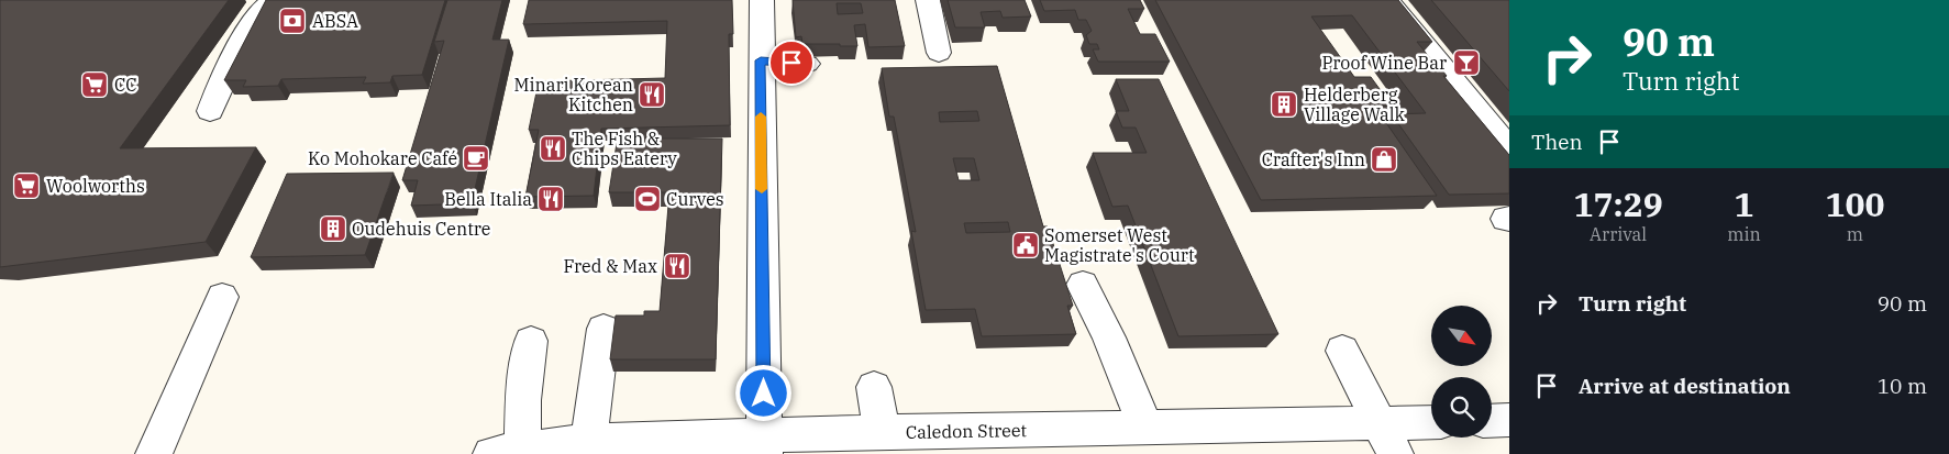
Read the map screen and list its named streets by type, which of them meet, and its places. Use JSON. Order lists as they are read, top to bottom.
{
  "streets": {
    "street": ["Caledon Street"]
  },
  "places": {
    "bank": ["ABSA"],
    "bar": ["Proof Wine Bar"],
    "supermarket": ["CC", "Woolworths"],
    "restaurant": [
      "Minari Korean Kitchen",
      "The Fish & Chips Eatery",
      "Bella Italia",
      "Fred & Max"
    ],
    "building": ["Helderberg Village Walk", "Oudehuis Centre"],
    "cafe": ["Ko Mohokare Café"],
    "shop": ["Crafter's Inn"],
    "sports": ["Curves"],
    "public building": ["Somerset West Magistrate's Court"]
  },
  "north": "bottom right",
  "page": {
    "turn": ["90 m", "Turn right"],
    "then": "Then",
    "eta": [
      "17:29",
      "Arrival",
      "1",
      "min",
      "100",
      "m"
    ],
    "list": [
      {
        "name": "Turn right",
        "value": "90 m"
      },
      {
        "name": "Arrive at destination",
        "value": "10 m"
      }
    ]
  }
}
